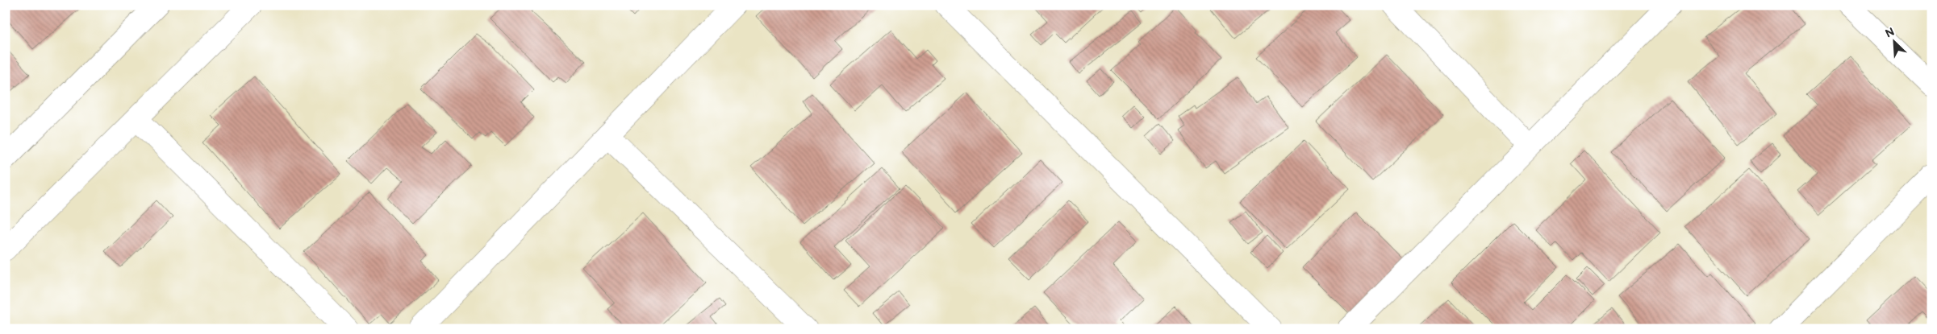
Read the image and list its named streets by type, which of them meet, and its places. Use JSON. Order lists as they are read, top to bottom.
{
  "north": "top left"
}
